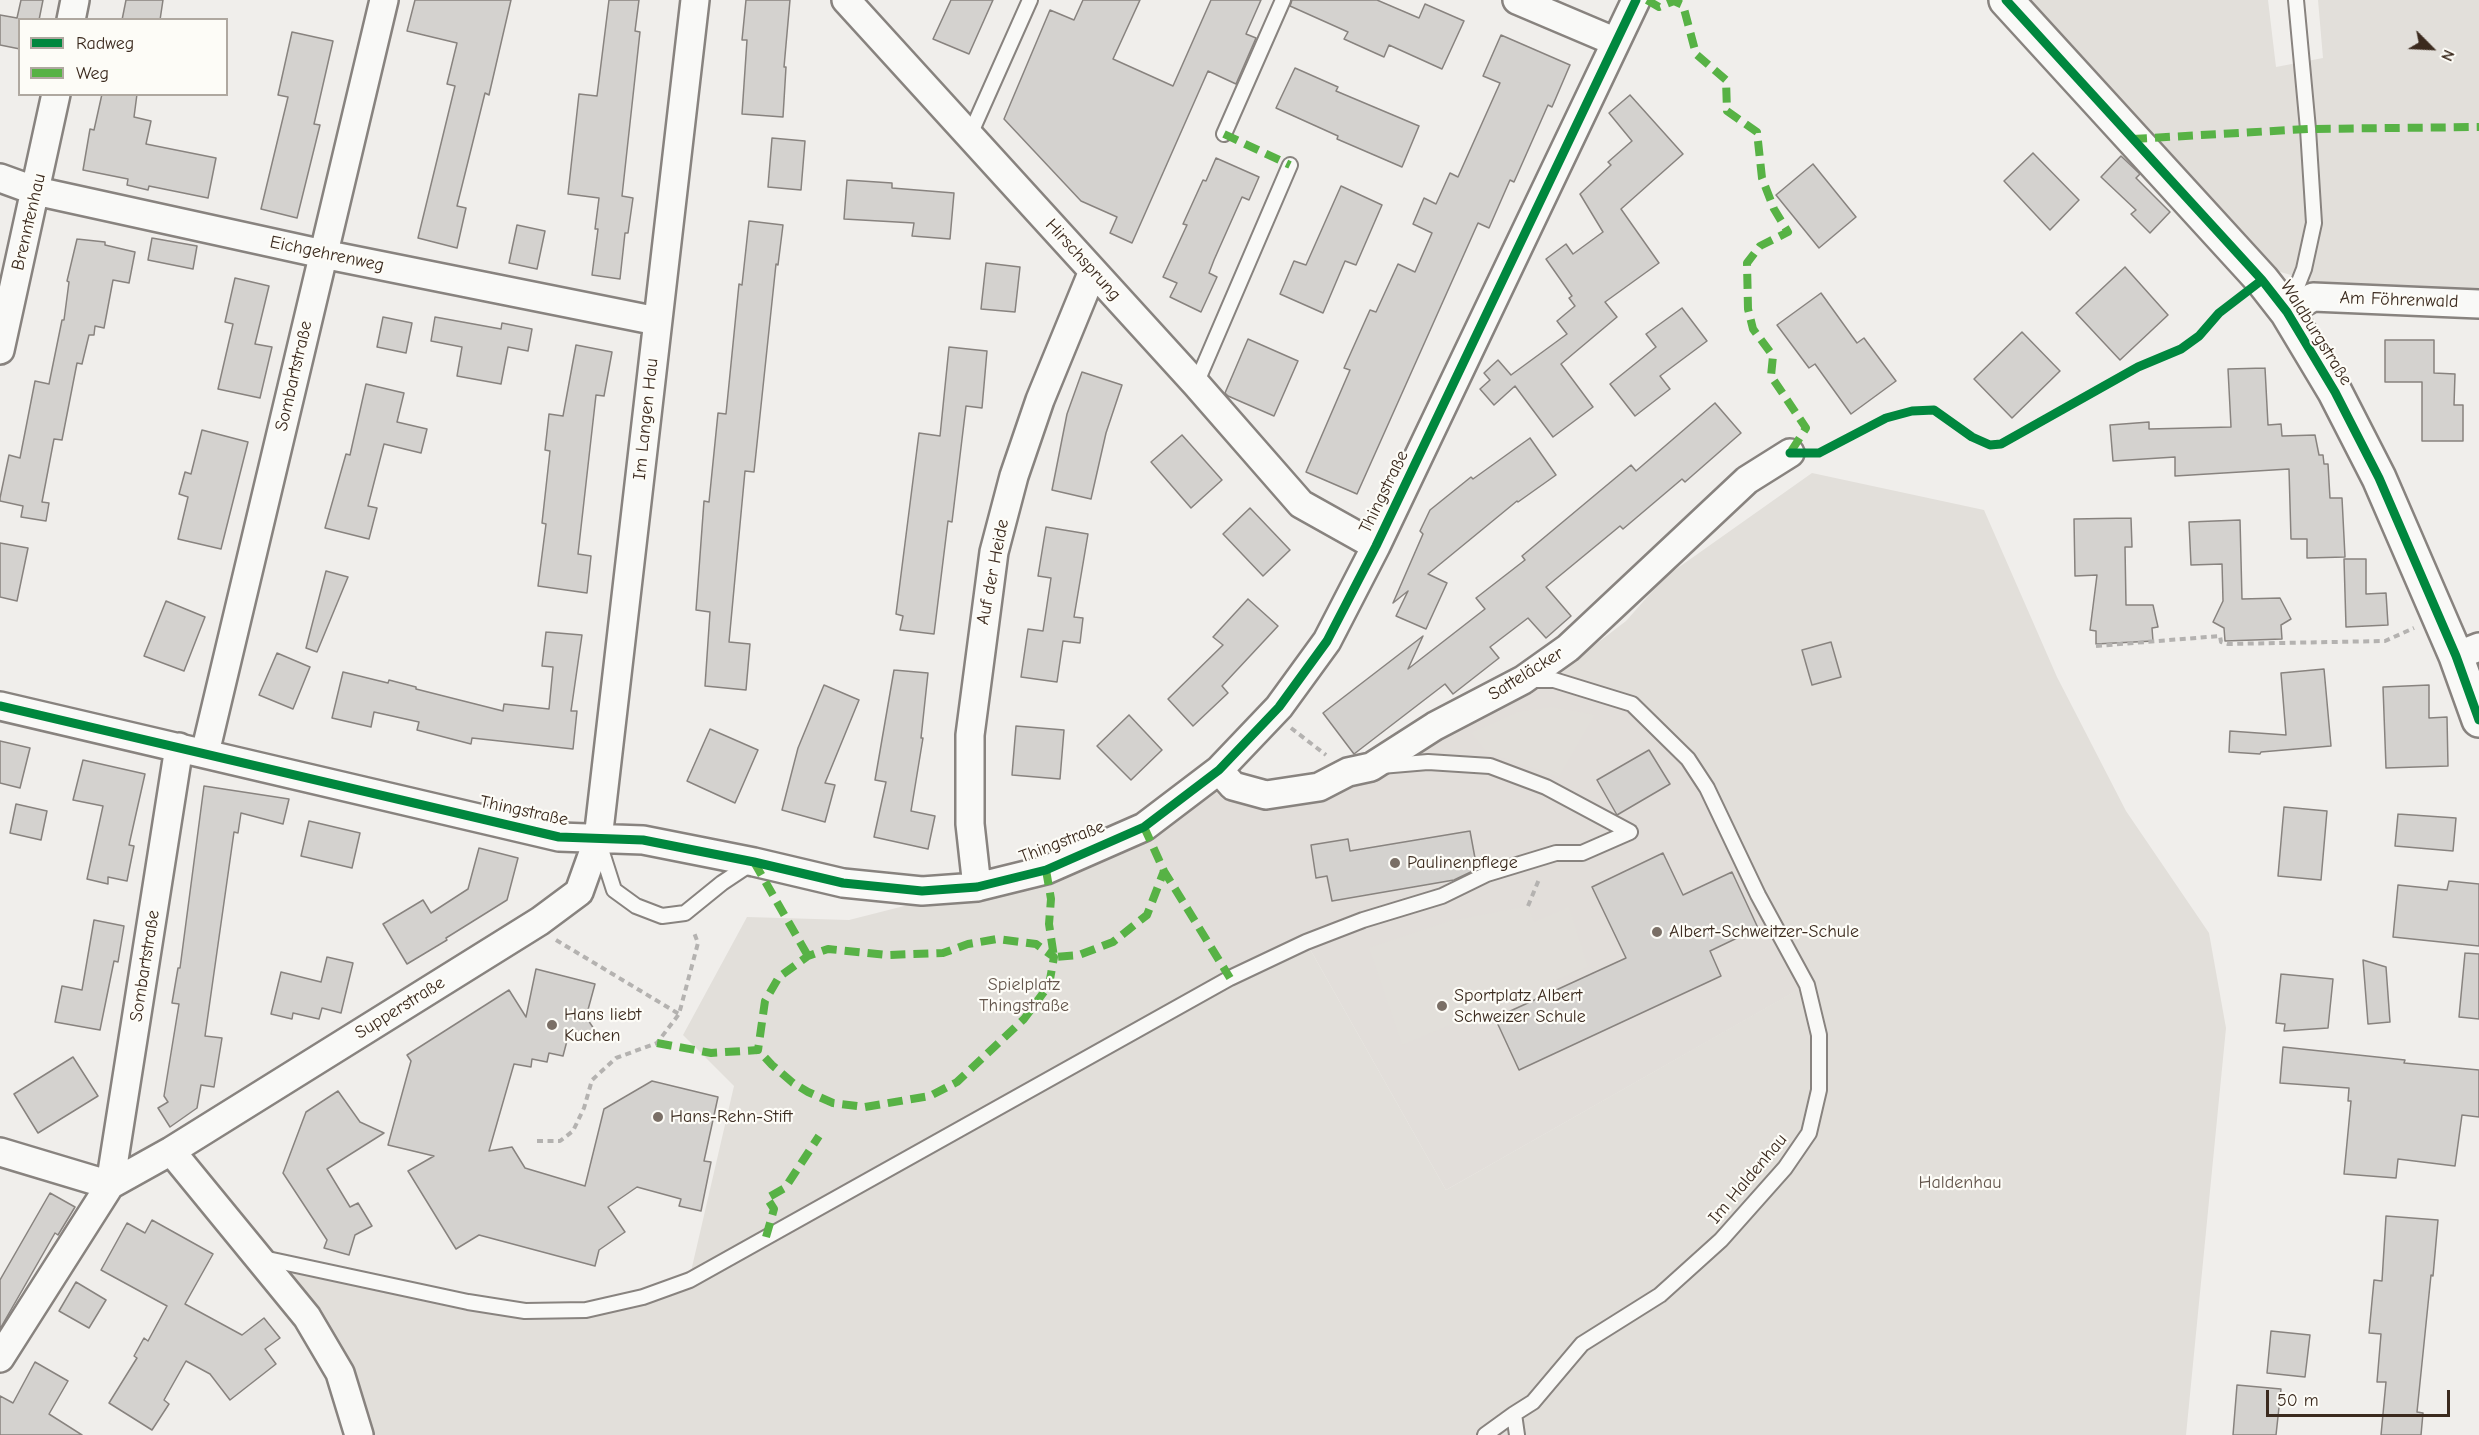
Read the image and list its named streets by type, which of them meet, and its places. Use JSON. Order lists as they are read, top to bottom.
{
  "streets": {
    "street": [
      "Brenntenhau",
      "Eichgehrenweg",
      "Hirschsprung",
      "Am Föhrenwald",
      "Waldburgstraße",
      "Sombartstraße",
      "Im Langen Hau",
      "Thingstraße",
      "Auf der Heide",
      "Satteläcker",
      "Supperstraße"
    ],
    "lane": ["Im Haldenhau"]
  },
  "crossings": [
    ["Brenntenhau", "Eichgehrenweg"],
    ["Eichgehrenweg", "Sombartstraße"],
    ["Eichgehrenweg", "Im Langen Hau"],
    ["Hirschsprung", "Thingstraße"],
    ["Hirschsprung", "Auf der Heide"],
    ["Am Föhrenwald", "Waldburgstraße"],
    ["Sombartstraße", "Thingstraße"],
    ["Sombartstraße", "Supperstraße"],
    ["Im Langen Hau", "Thingstraße"],
    ["Im Langen Hau", "Supperstraße"],
    ["Thingstraße", "Auf der Heide"],
    ["Thingstraße", "Satteläcker"],
    ["Thingstraße", "Supperstraße"],
    ["Satteläcker", "Im Haldenhau"]
  ],
  "parks": ["Spielplatz Thingstraße", "Haldenhau"],
  "places": [
    "Paulinenpflege",
    "Albert-Schweitzer-Schule",
    "Sportplatz Albert Schweizer Schule",
    "Hans liebt Kuchen",
    "Hans-Rehn-Stift"
  ],
  "legend": ["Radweg", "Weg"],
  "scale_bar": "50 m",
  "north": "bottom right"
}
